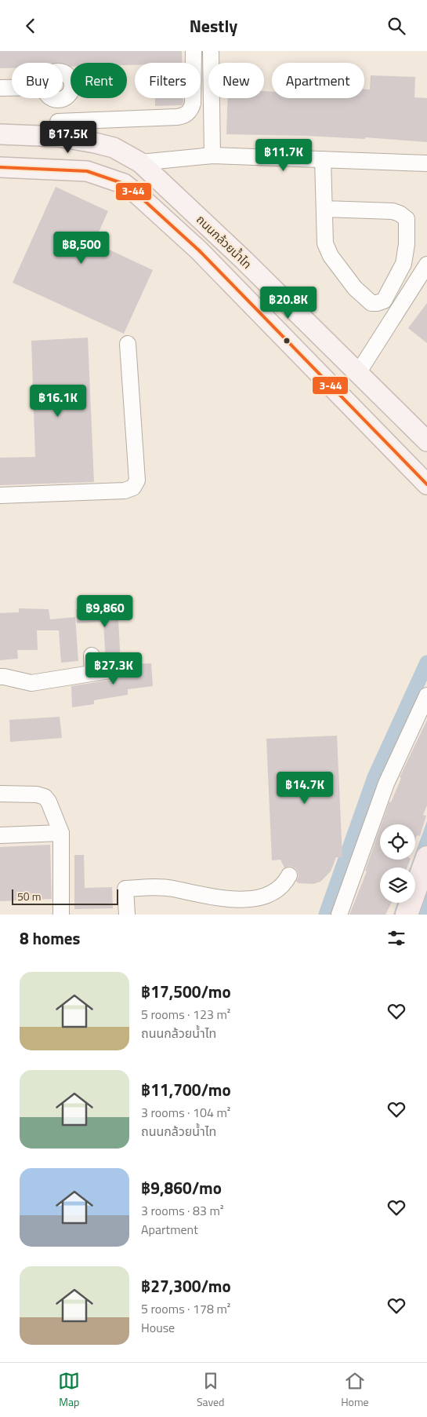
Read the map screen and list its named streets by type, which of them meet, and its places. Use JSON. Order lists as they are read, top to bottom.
{
  "streets": {
    "main road": ["ถนนกล้วยน้ำไท"]
  },
  "lines": ["transit line 3-44"],
  "scale_bar": "50 m",
  "page": {
    "header": "Nestly",
    "chip": [
      "Buy",
      "Rent",
      "Filters",
      "New",
      "Apartment"
    ],
    "price": [
      "฿17.5K",
      "฿11.7K",
      "฿8,500",
      "฿20.8K",
      "฿16.1K",
      "฿9,860",
      "฿27.3K",
      "฿14.7K"
    ],
    "scale": "50 m",
    "heading": "8 homes",
    "list": [
      {
        "name": "฿17,500/mo",
        "note": "5 rooms · 123 m² · ถนนกล้วยน้ำไท"
      },
      {
        "name": "฿11,700/mo",
        "note": "3 rooms · 104 m² · ถนนกล้วยน้ำไท"
      },
      {
        "name": "฿9,860/mo",
        "note": "3 rooms · 83 m² · Apartment"
      },
      {
        "name": "฿27,300/mo",
        "note": "5 rooms · 178 m² · House"
      }
    ],
    "tabs": ["Map", "Saved", "Home"]
  }
}
